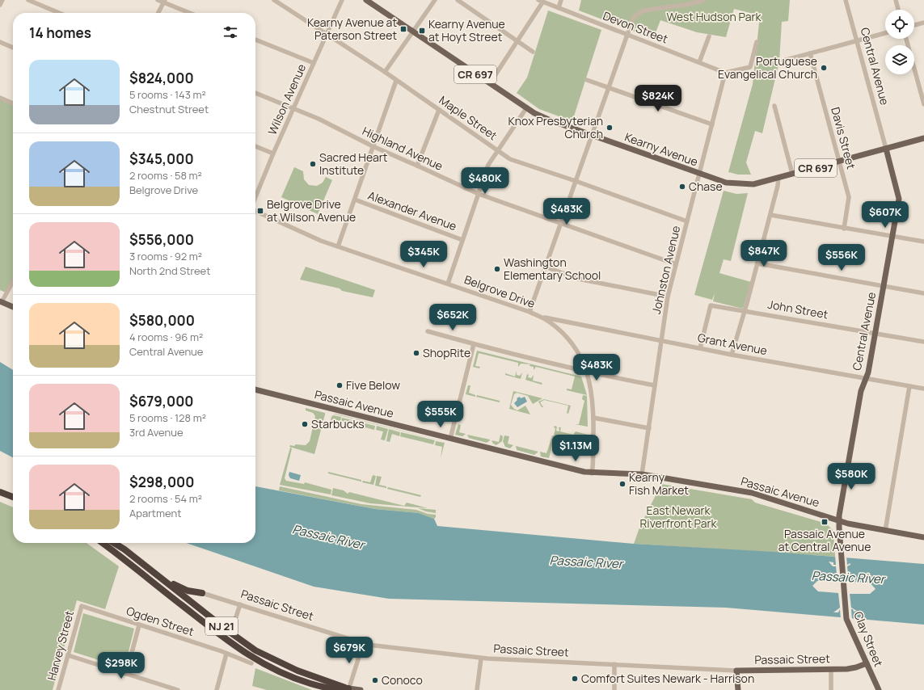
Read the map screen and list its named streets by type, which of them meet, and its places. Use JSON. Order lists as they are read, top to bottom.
{
  "streets": {
    "highway": ["NJ 21"],
    "main road": [
      "Central Avenue",
      "CR 697",
      "Kearny Avenue",
      "Passaic Avenue",
      "Passaic Street",
      "Clay Street"
    ],
    "street": [
      "Devon Street",
      "Wilson Avenue",
      "Maple Street",
      "Davis Street",
      "Highland Avenue",
      "Alexander Avenue",
      "Johnston Avenue",
      "Belgrove Drive",
      "John Street",
      "Grant Avenue",
      "Ogden Street",
      "Harvey Street"
    ]
  },
  "crossings": [
    ["Devon Street", "Johnston Avenue"],
    ["Central Avenue", "CR 697"],
    ["Central Avenue", "John Street"],
    ["Central Avenue", "Grant Avenue"],
    ["Central Avenue", "Passaic Avenue"],
    ["Central Avenue", "Clay Street"],
    ["CR 697", "Davis Street"],
    ["CR 697", "Kearny Avenue"],
    ["Wilson Avenue", "Maple Street"],
    ["Wilson Avenue", "Highland Avenue"],
    ["Maple Street", "Johnston Avenue"],
    ["Highland Avenue", "Johnston Avenue"],
    ["Kearny Avenue", "Johnston Avenue"],
    ["Johnston Avenue", "Grant Avenue"],
    ["Johnston Avenue", "Passaic Avenue"],
    ["Belgrove Drive", "Grant Avenue"],
    ["Belgrove Drive", "Passaic Avenue"],
    ["John Street", "Grant Avenue"],
    ["Passaic Street", "Clay Street"],
    ["Ogden Street", "Harvey Street"]
  ],
  "water": ["Passaic River"],
  "parks": ["West Hudson Park", "East Newark Riverfront Park"],
  "places": {
    "transit": [
      "Kearny Avenue at Paterson Street",
      "Kearny Avenue at Hoyt Street",
      "Belgrove Drive at Wilson Avenue",
      "Passaic Avenue at Central Avenue"
    ],
    "other": [
      "Portuguese Evangelical Church",
      "Knox Presbyterian Church",
      "Sacred Heart Institute",
      "Chase",
      "Washington Elementary School",
      "ShopRite",
      "Five Below",
      "Starbucks",
      "Kearny Fish Market",
      "Comfort Suites Newark - Harrison",
      "Conoco"
    ]
  },
  "page": {
    "heading": "14 homes",
    "list": [
      {
        "name": "$824,000",
        "note": "5 rooms · 143 m² · Chestnut Street"
      },
      {
        "name": "$345,000",
        "note": "2 rooms · 58 m² · Belgrove Drive"
      },
      {
        "name": "$556,000",
        "note": "3 rooms · 92 m² · North 2nd Street"
      },
      {
        "name": "$580,000",
        "note": "4 rooms · 96 m² · Central Avenue"
      },
      {
        "name": "$679,000",
        "note": "5 rooms · 128 m² · 3rd Avenue"
      },
      {
        "name": "$298,000",
        "note": "2 rooms · 54 m² · Apartment"
      }
    ],
    "price": [
      "$824K",
      "$480K",
      "$483K",
      "$607K",
      "$847K",
      "$345K",
      "$556K",
      "$652K",
      "$483K",
      "$555K",
      "$1.13M",
      "$580K",
      "$679K",
      "$298K"
    ]
  }
}
